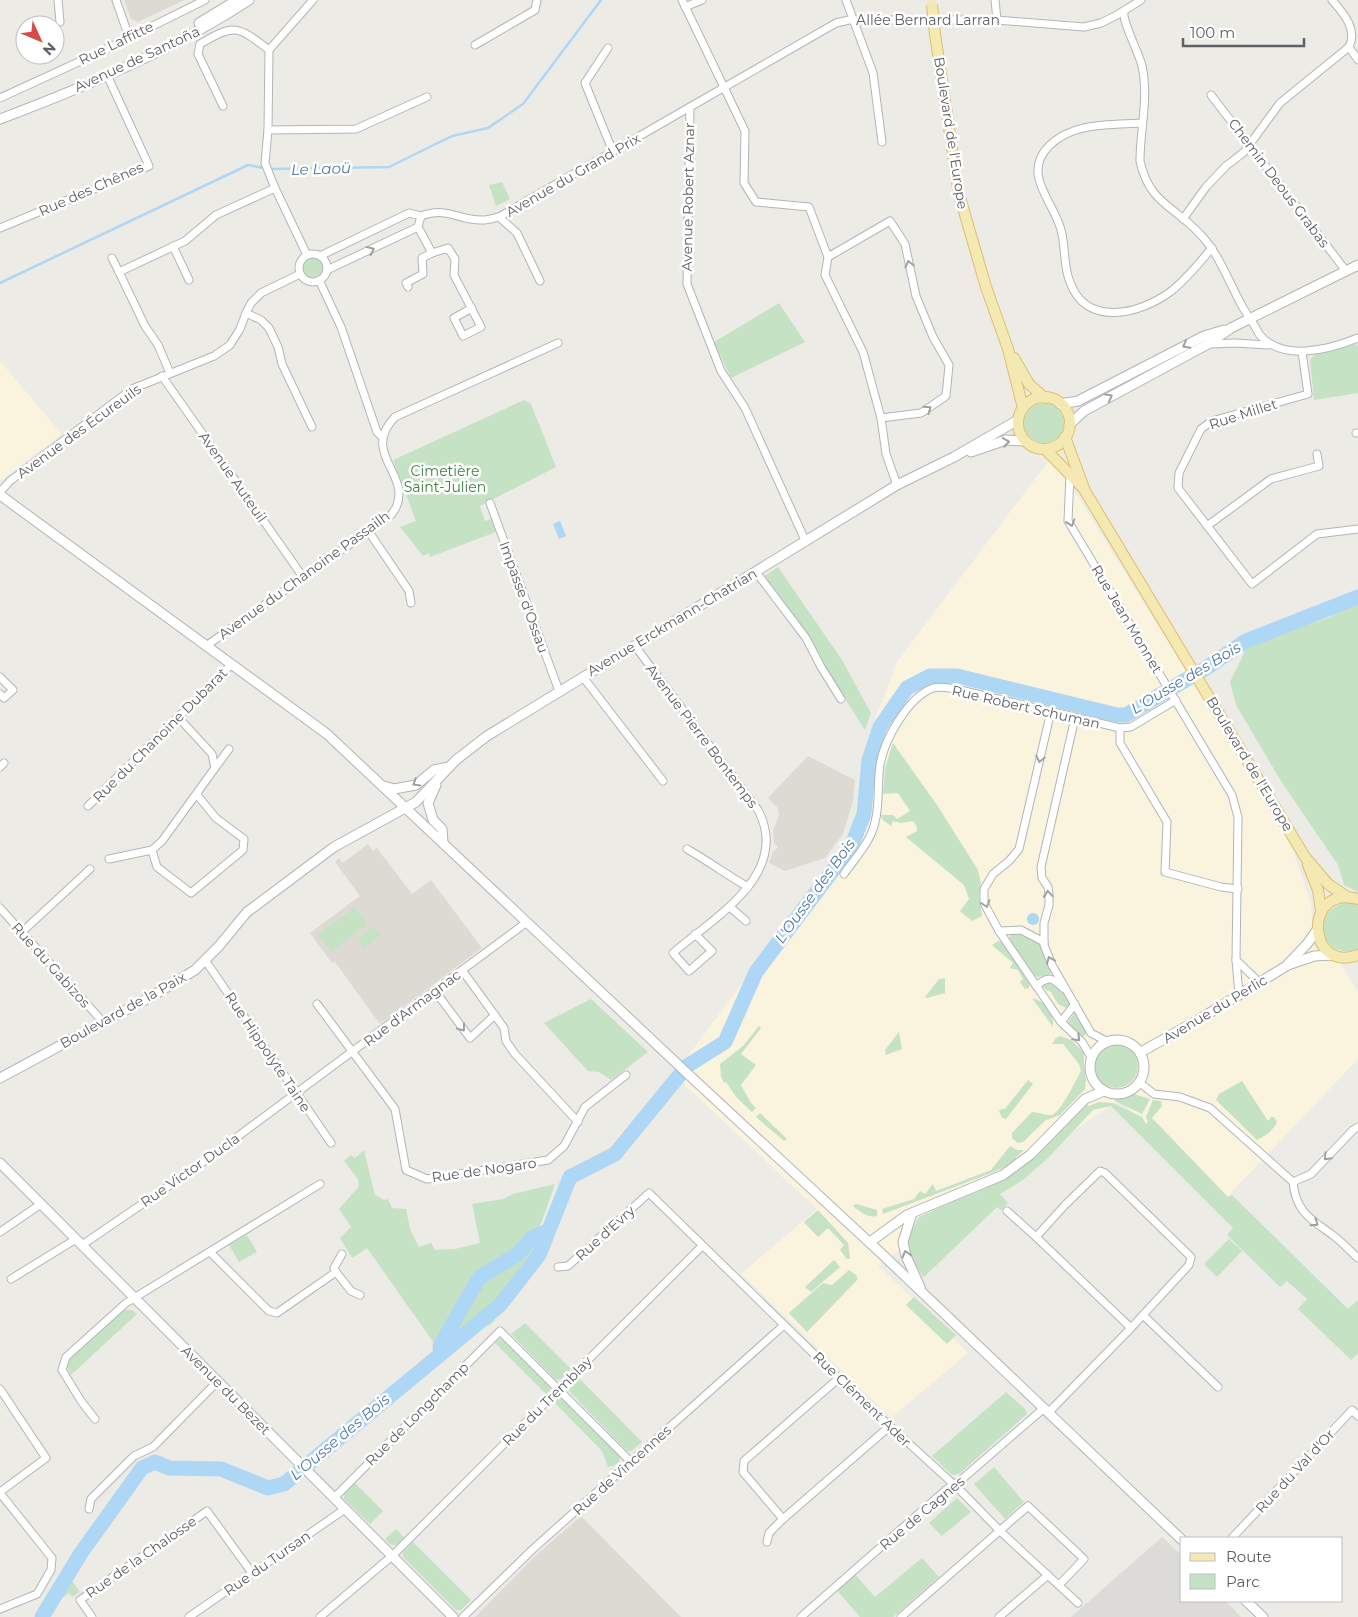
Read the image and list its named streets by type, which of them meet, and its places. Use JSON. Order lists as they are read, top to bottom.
{
  "streets": {
    "main road": [
      "Avenue de Santoña",
      "Boulevard de l'Europe",
      "Avenue Erckmann-Chatrian",
      "Avenue du Perlic",
      "Boulevard de la Paix",
      "Avenue du Bezet"
    ],
    "street": [
      "Allée Bernard Larran",
      "Rue Laffitte",
      "Avenue du Grand Prix",
      "Chemin Deous Grabas",
      "Rue des Chênes",
      "Avenue Robert Aznar",
      "Rue Millet",
      "Avenue des Écureuils",
      "Avenue Auteuil",
      "Avenue du Chanoine Passailh",
      "Impasse d'Ossau",
      "Rue Jean Monnet",
      "Rue Robert Schuman",
      "Rue du Chanoine Dubarat",
      "Avenue Pierre Bontemps",
      "Rue du Gabizos",
      "Rue d'Armagnac",
      "Rue Hippolyte Taine",
      "Rue Victor Ducla",
      "Rue de Nogaro",
      "Rue d'Evry",
      "Rue Clément Ader",
      "Rue du Tremblay",
      "Rue de Longchamp",
      "Rue de Vincennes",
      "Rue du Val d'Or",
      "Rue de Cagnes",
      "Rue de la Chalosse",
      "Rue du Tursan"
    ]
  },
  "crossings": [
    ["Allée Bernard Larran", "Avenue Robert Aznar"],
    ["Avenue de Santoña", "Rue des Chênes"],
    ["Boulevard de l'Europe", "Rue Jean Monnet"],
    ["Boulevard de l'Europe", "Avenue Erckmann-Chatrian"],
    ["Avenue du Grand Prix", "Avenue Robert Aznar"],
    ["Avenue du Grand Prix", "Avenue des Écureuils"],
    ["Avenue du Grand Prix", "Avenue du Chanoine Passailh"],
    ["Avenue Robert Aznar", "Avenue Erckmann-Chatrian"],
    ["Avenue des Écureuils", "Avenue Auteuil"],
    ["Avenue des Écureuils", "Avenue du Chanoine Passailh"],
    ["Avenue Auteuil", "Avenue du Chanoine Passailh"],
    ["Impasse d'Ossau", "Avenue Erckmann-Chatrian"],
    ["Rue Jean Monnet", "Avenue du Perlic"],
    ["Avenue Erckmann-Chatrian", "Avenue Pierre Bontemps"],
    ["Avenue Erckmann-Chatrian", "Boulevard de la Paix"],
    ["Rue du Gabizos", "Boulevard de la Paix"],
    ["Rue d'Armagnac", "Rue Hippolyte Taine"],
    ["Rue d'Armagnac", "Rue Victor Ducla"],
    ["Rue d'Armagnac", "Rue de Nogaro"],
    ["Boulevard de la Paix", "Rue Hippolyte Taine"],
    ["Rue Hippolyte Taine", "Rue Victor Ducla"],
    ["Rue Victor Ducla", "Avenue du Bezet"],
    ["Rue d'Evry", "Rue Clément Ader"],
    ["Avenue du Bezet", "Rue du Tremblay"],
    ["Avenue du Bezet", "Rue de Longchamp"],
    ["Avenue du Bezet", "Rue du Tursan"],
    ["Rue Clément Ader", "Rue du Tremblay"],
    ["Rue Clément Ader", "Rue de Vincennes"],
    ["Rue Clément Ader", "Rue de Cagnes"],
    ["Rue du Tremblay", "Rue de Longchamp"],
    ["Rue de la Chalosse", "Rue du Tursan"]
  ],
  "one_way": ["Rue Jean Monnet"],
  "water": ["Le Laoü", "L'Ousse des Bois"],
  "parks": ["Cimetière Saint-Julien"],
  "legend": ["Route", "Parc"],
  "scale_bar": "100 m",
  "north": "bottom right"
}
